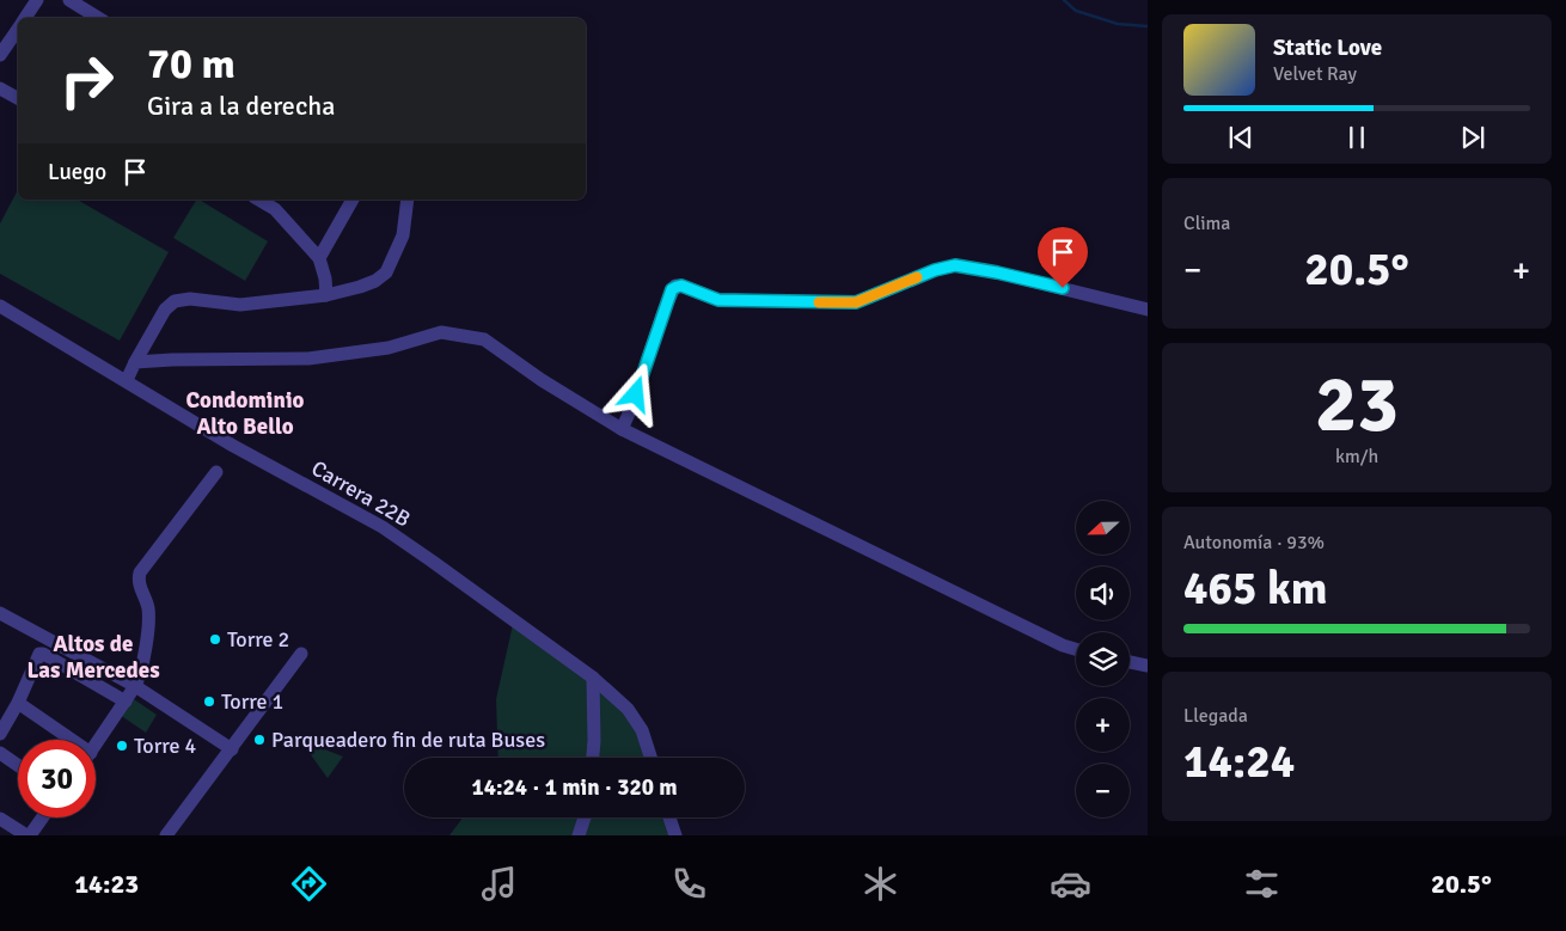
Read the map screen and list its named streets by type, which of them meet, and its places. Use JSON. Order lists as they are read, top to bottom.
{
  "streets": {
    "street": ["Carrera 22B"]
  },
  "districts": ["Condominio Alto Bello", "Altos de Las Mercedes"],
  "places": [
    "Torre 2",
    "Torre 1",
    "Parqueadero fin de ruta Buses",
    "Torre 4"
  ],
  "north": "left",
  "page": {
    "turn": ["70 m", "Gira a la derecha"],
    "song": ["Static Love", "Velvet Ray"],
    "then": "Luego",
    "tile": [
      "Clima",
      ["23", "km/h"],
      ["Autonomía · 93%", "465 km"],
      ["Llegada", "14:24"]
    ],
    "heat": ["−", "20.5°", "+"],
    "map_buttons": ["+", "−"],
    "limit": "30",
    "trip": "14:24 · 1 min · 320 m",
    "tabs": ["14:23", "20.5°"]
  }
}
